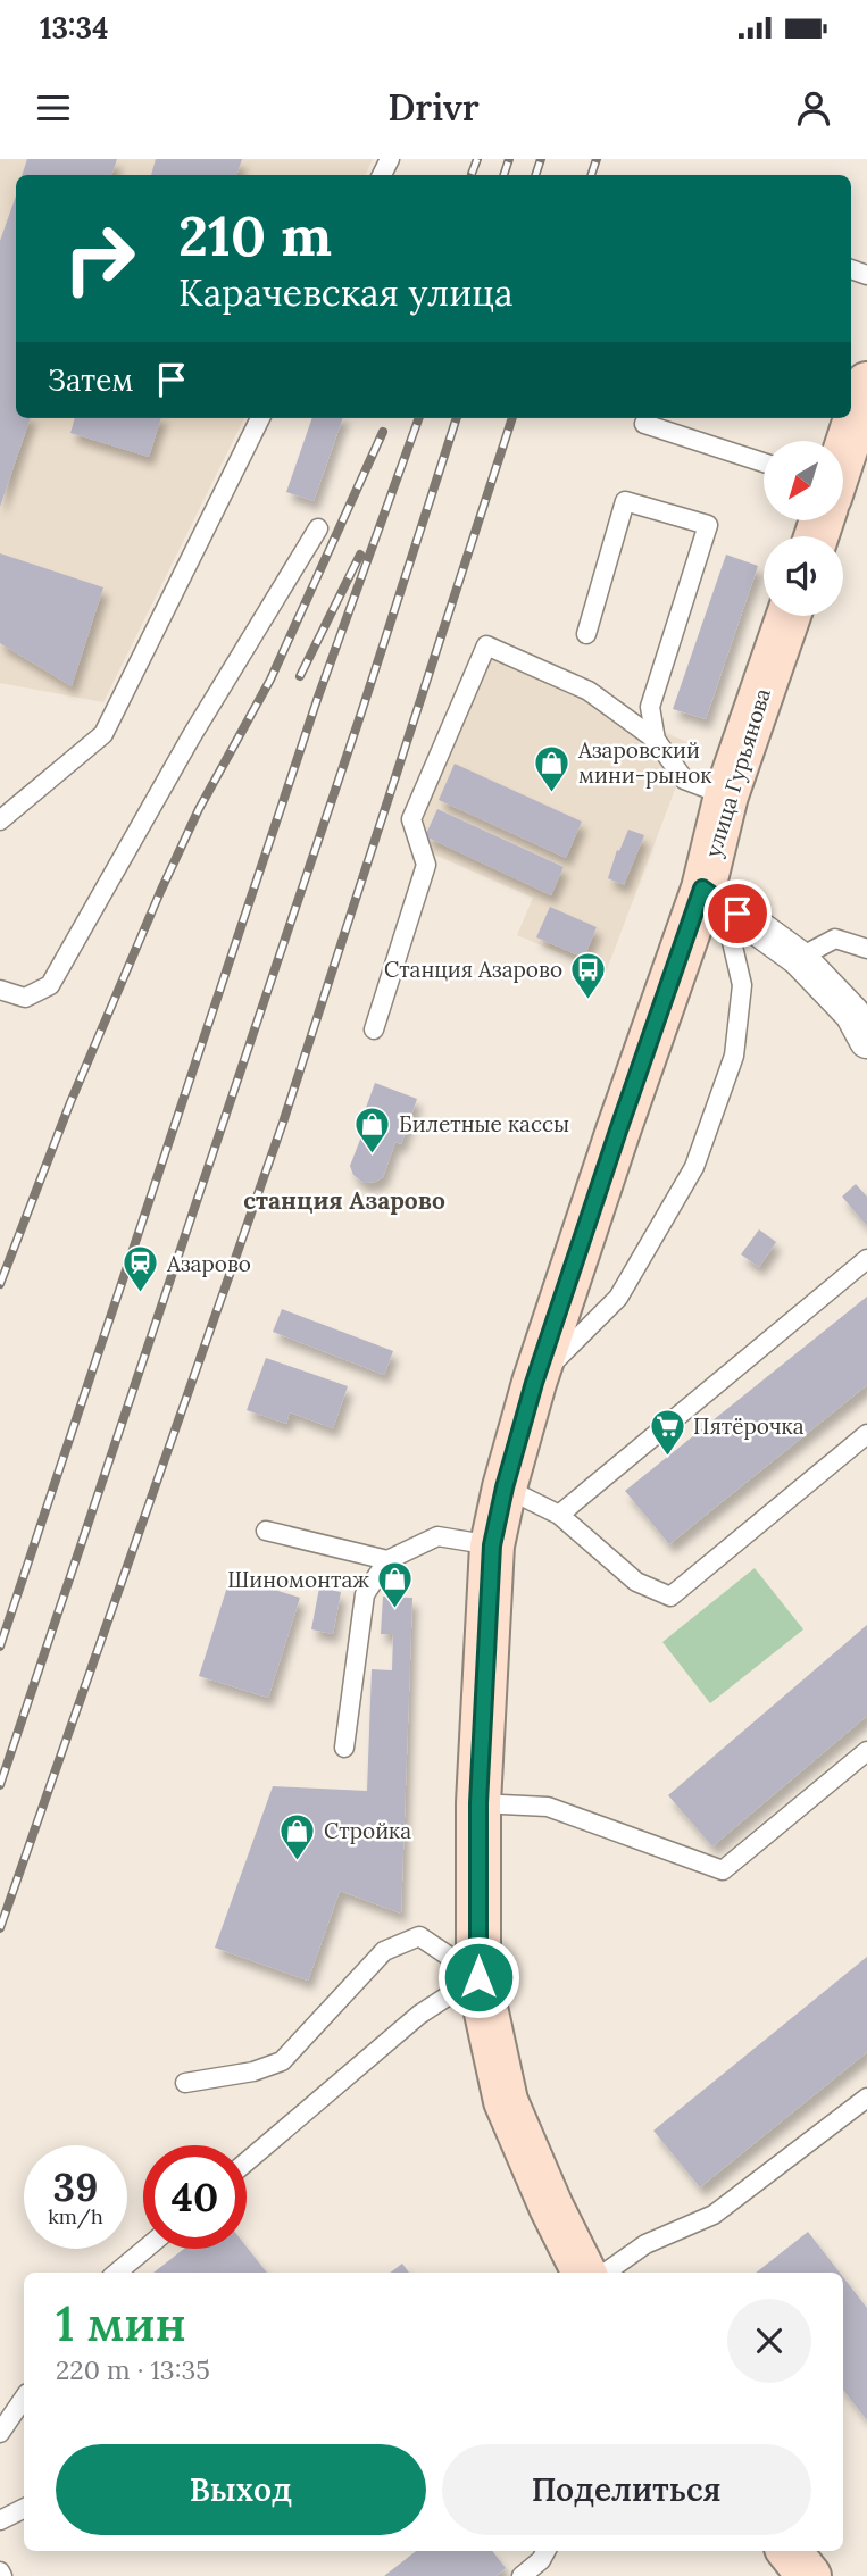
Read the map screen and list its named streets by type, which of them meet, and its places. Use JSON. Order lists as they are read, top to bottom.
{
  "streets": {
    "street": ["улица Гурьянова"]
  },
  "districts": ["станция Азарово"],
  "places": {
    "shop": [
      "Азаровский мини-рынок",
      "Билетные кассы",
      "Шиномонтаж",
      "Стройка"
    ],
    "bus stop": ["Станция Азарово"],
    "station": ["Азарово"],
    "supermarket": ["Пятёрочка"]
  },
  "north": "bottom left",
  "page": {
    "status": "13:34",
    "header": "Drivr",
    "turn": ["210 m", "Карачевская улица"],
    "then": "Затем",
    "speed": "39 km/h",
    "limit": "40",
    "heading": ["1 мин", "220 m · 13:35"],
    "buttons": ["Выход", "Поделиться"]
  }
}
